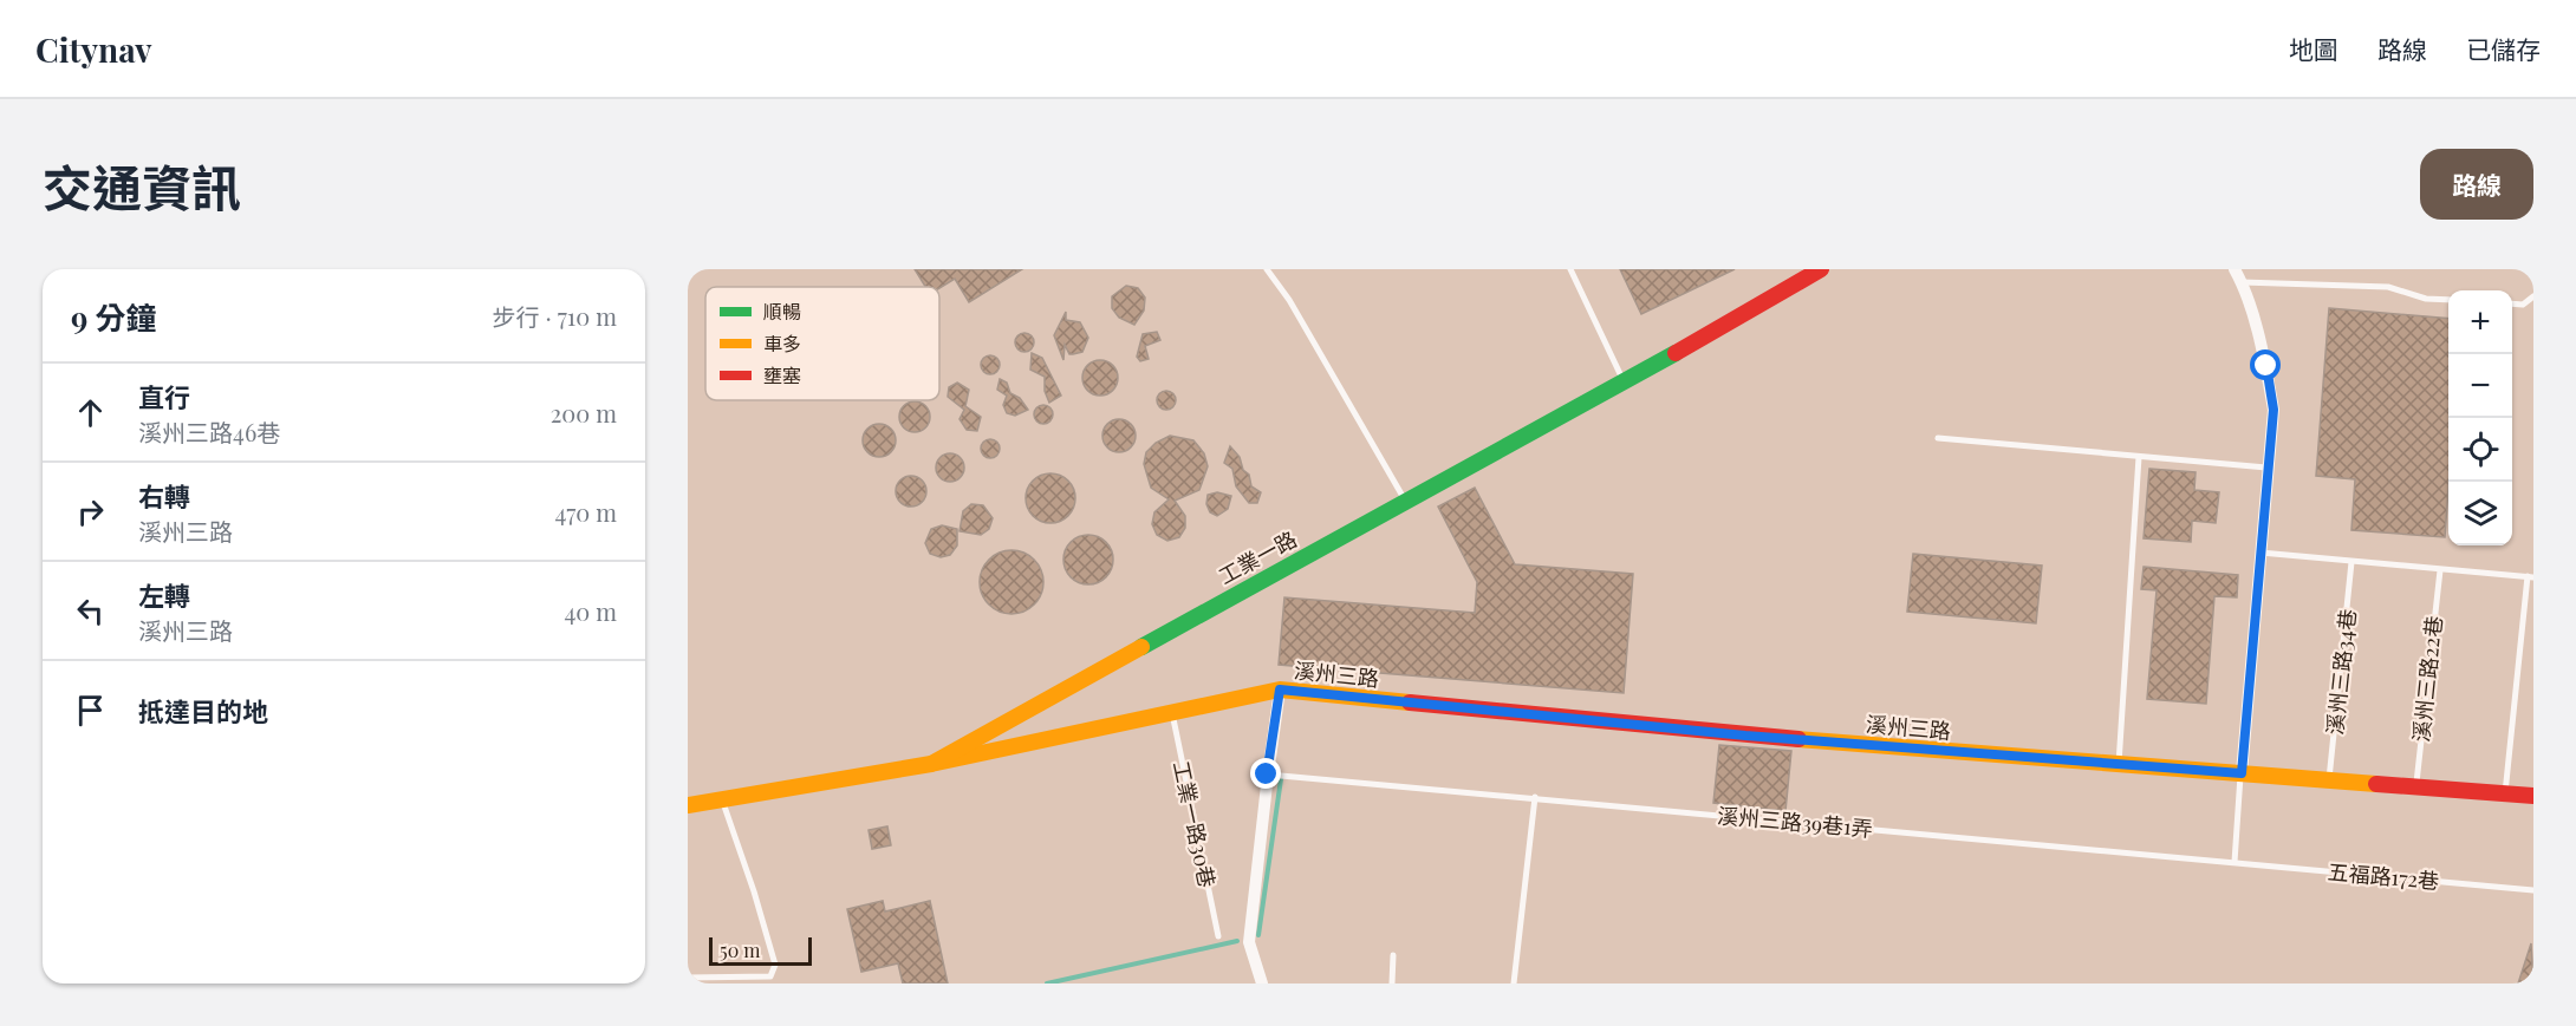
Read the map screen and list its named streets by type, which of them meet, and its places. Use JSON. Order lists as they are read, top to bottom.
{
  "streets": {
    "street": ["工業一路", "溪州三路"],
    "lane": [
      "溪州三路34巷",
      "溪州三路22巷",
      "溪州三路39巷1弄",
      "工業一路30巷",
      "五福路172巷"
    ]
  },
  "crossings": [
    ["工業一路", "溪州三路"],
    ["溪州三路34巷", "溪州三路"],
    ["溪州三路", "溪州三路22巷"],
    ["溪州三路", "溪州三路39巷1弄"],
    ["溪州三路", "工業一路30巷"],
    ["溪州三路39巷1弄", "五福路172巷"]
  ],
  "legend": ["順暢", "車多", "壅塞"],
  "scale_bar": "50 m",
  "page": {
    "header": "Citynav",
    "nav": ["地圖", "路線", "已儲存"],
    "title": "交通資訊",
    "buttons": "路線",
    "heading": ["9 分鐘", "步行 · 710 m"],
    "map_buttons": ["+", "−"],
    "list": [
      ["直行", "溪州三路46巷", "200 m"],
      ["右轉", "溪州三路", "470 m"],
      ["左轉", "溪州三路", "40 m"],
      "抵達目的地"
    ],
    "scale": "50 m"
  }
}
